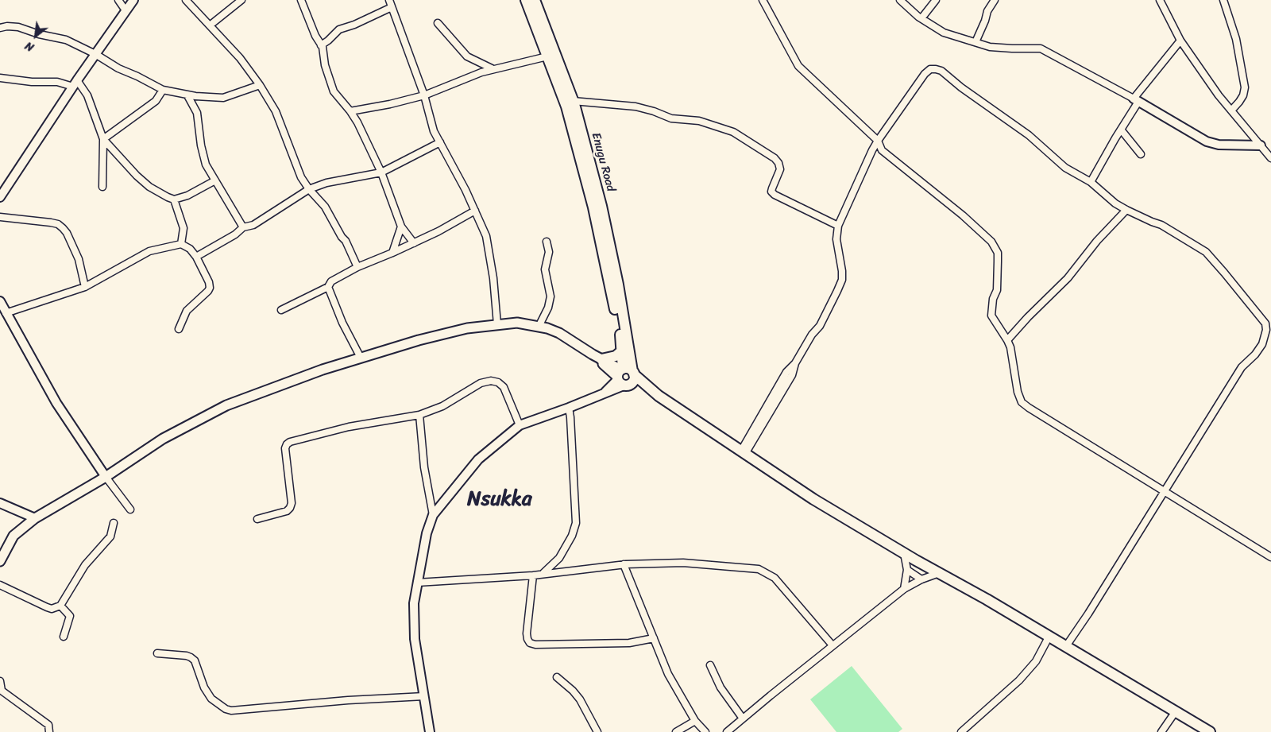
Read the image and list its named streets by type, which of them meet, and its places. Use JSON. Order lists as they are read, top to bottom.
{
  "streets": {
    "main road": ["Enugu Road"]
  },
  "districts": ["Nsukka"],
  "north": "bottom left"
}
